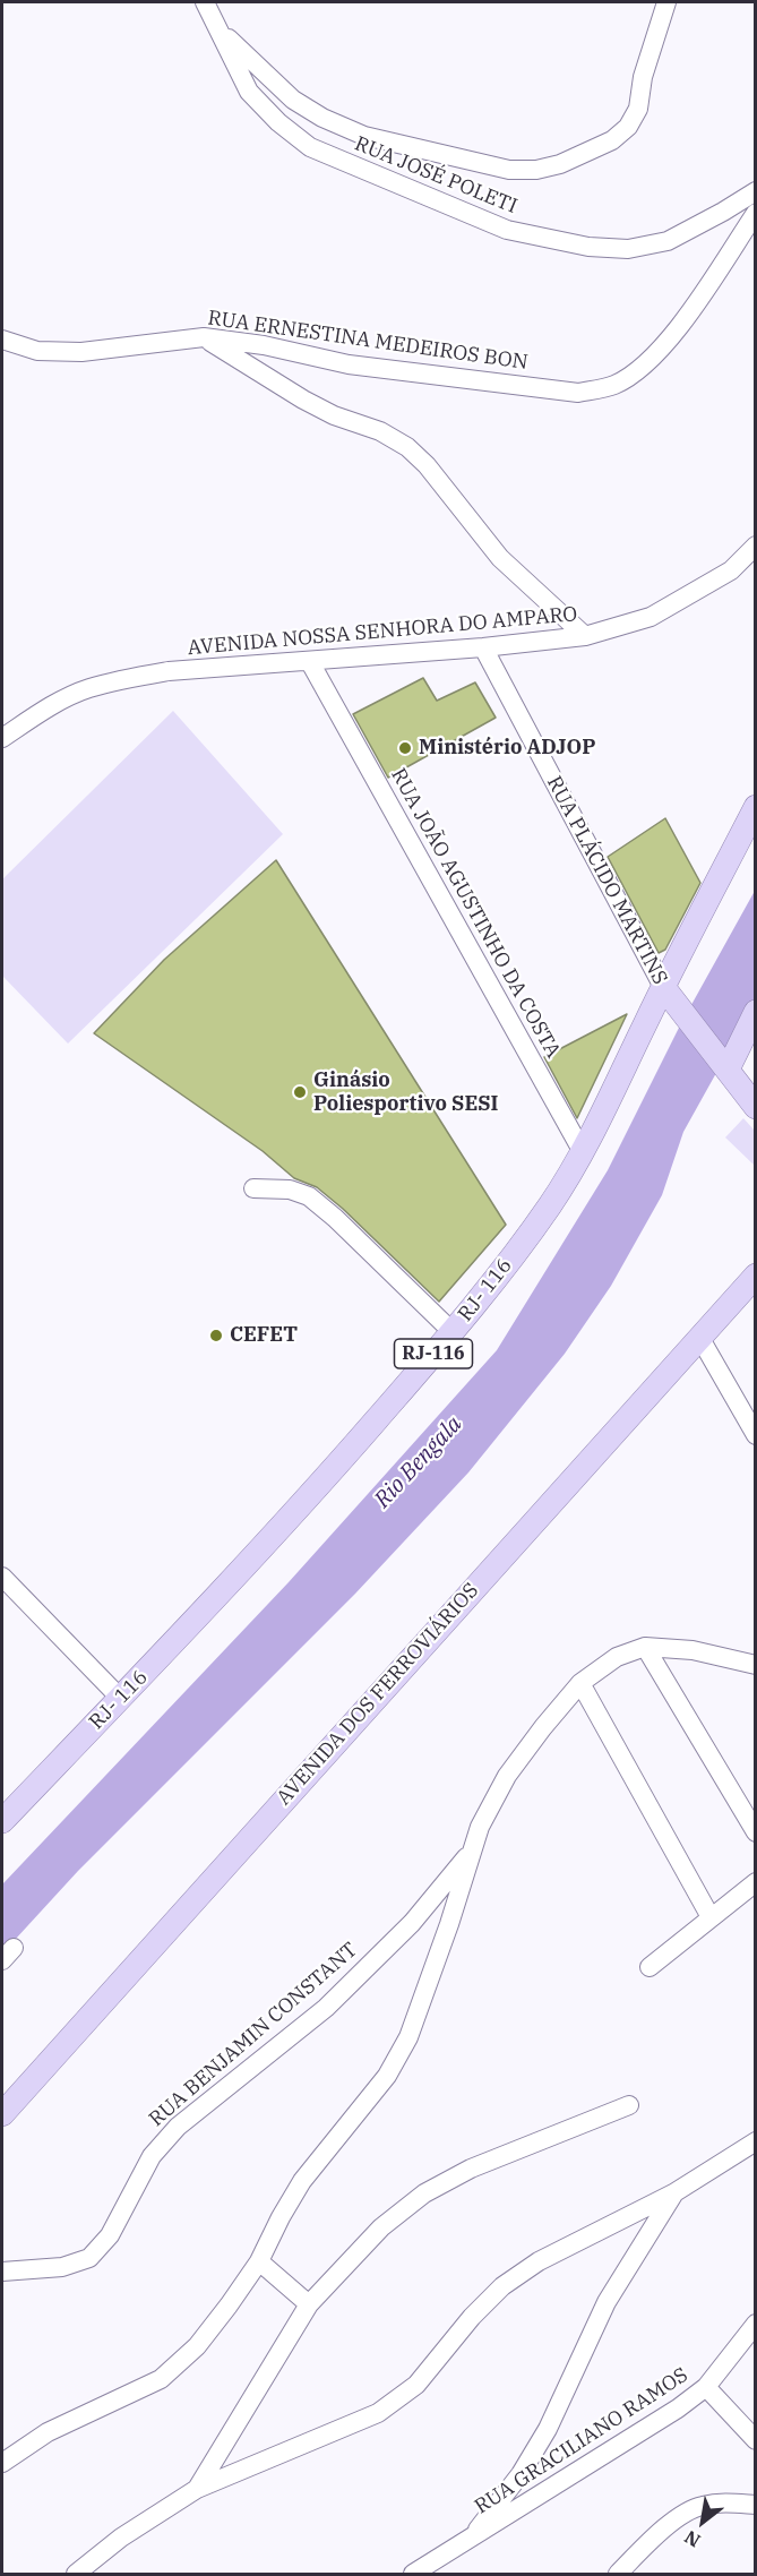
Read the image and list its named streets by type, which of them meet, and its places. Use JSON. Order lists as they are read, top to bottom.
{
  "streets": {
    "main road": [
      "RUA PLÁCIDO MARTINS",
      "RJ- 116",
      "RJ-116",
      "AVENIDA DOS FERROVIÁRIOS"
    ],
    "street": [
      "RUA JOSÉ POLETI",
      "RUA ERNESTINA MEDEIROS BON",
      "AVENIDA NOSSA SENHORA DO AMPARO",
      "RUA JOÃO AGUSTINHO DA COSTA",
      "RUA BENJAMIN CONSTANT",
      "RUA GRACILIANO RAMOS"
    ]
  },
  "crossings": [
    ["AVENIDA NOSSA SENHORA DO AMPARO", "RUA PLÁCIDO MARTINS"],
    ["AVENIDA NOSSA SENHORA DO AMPARO", "RUA JOÃO AGUSTINHO DA COSTA"],
    ["RUA PLÁCIDO MARTINS", "RJ- 116"],
    ["RUA JOÃO AGUSTINHO DA COSTA", "RJ- 116"]
  ],
  "water": ["Rio Bengala"],
  "places": ["Ministério ADJOP", "Ginásio Poliesportivo SESI", "CEFET"],
  "north": "bottom left"
}
